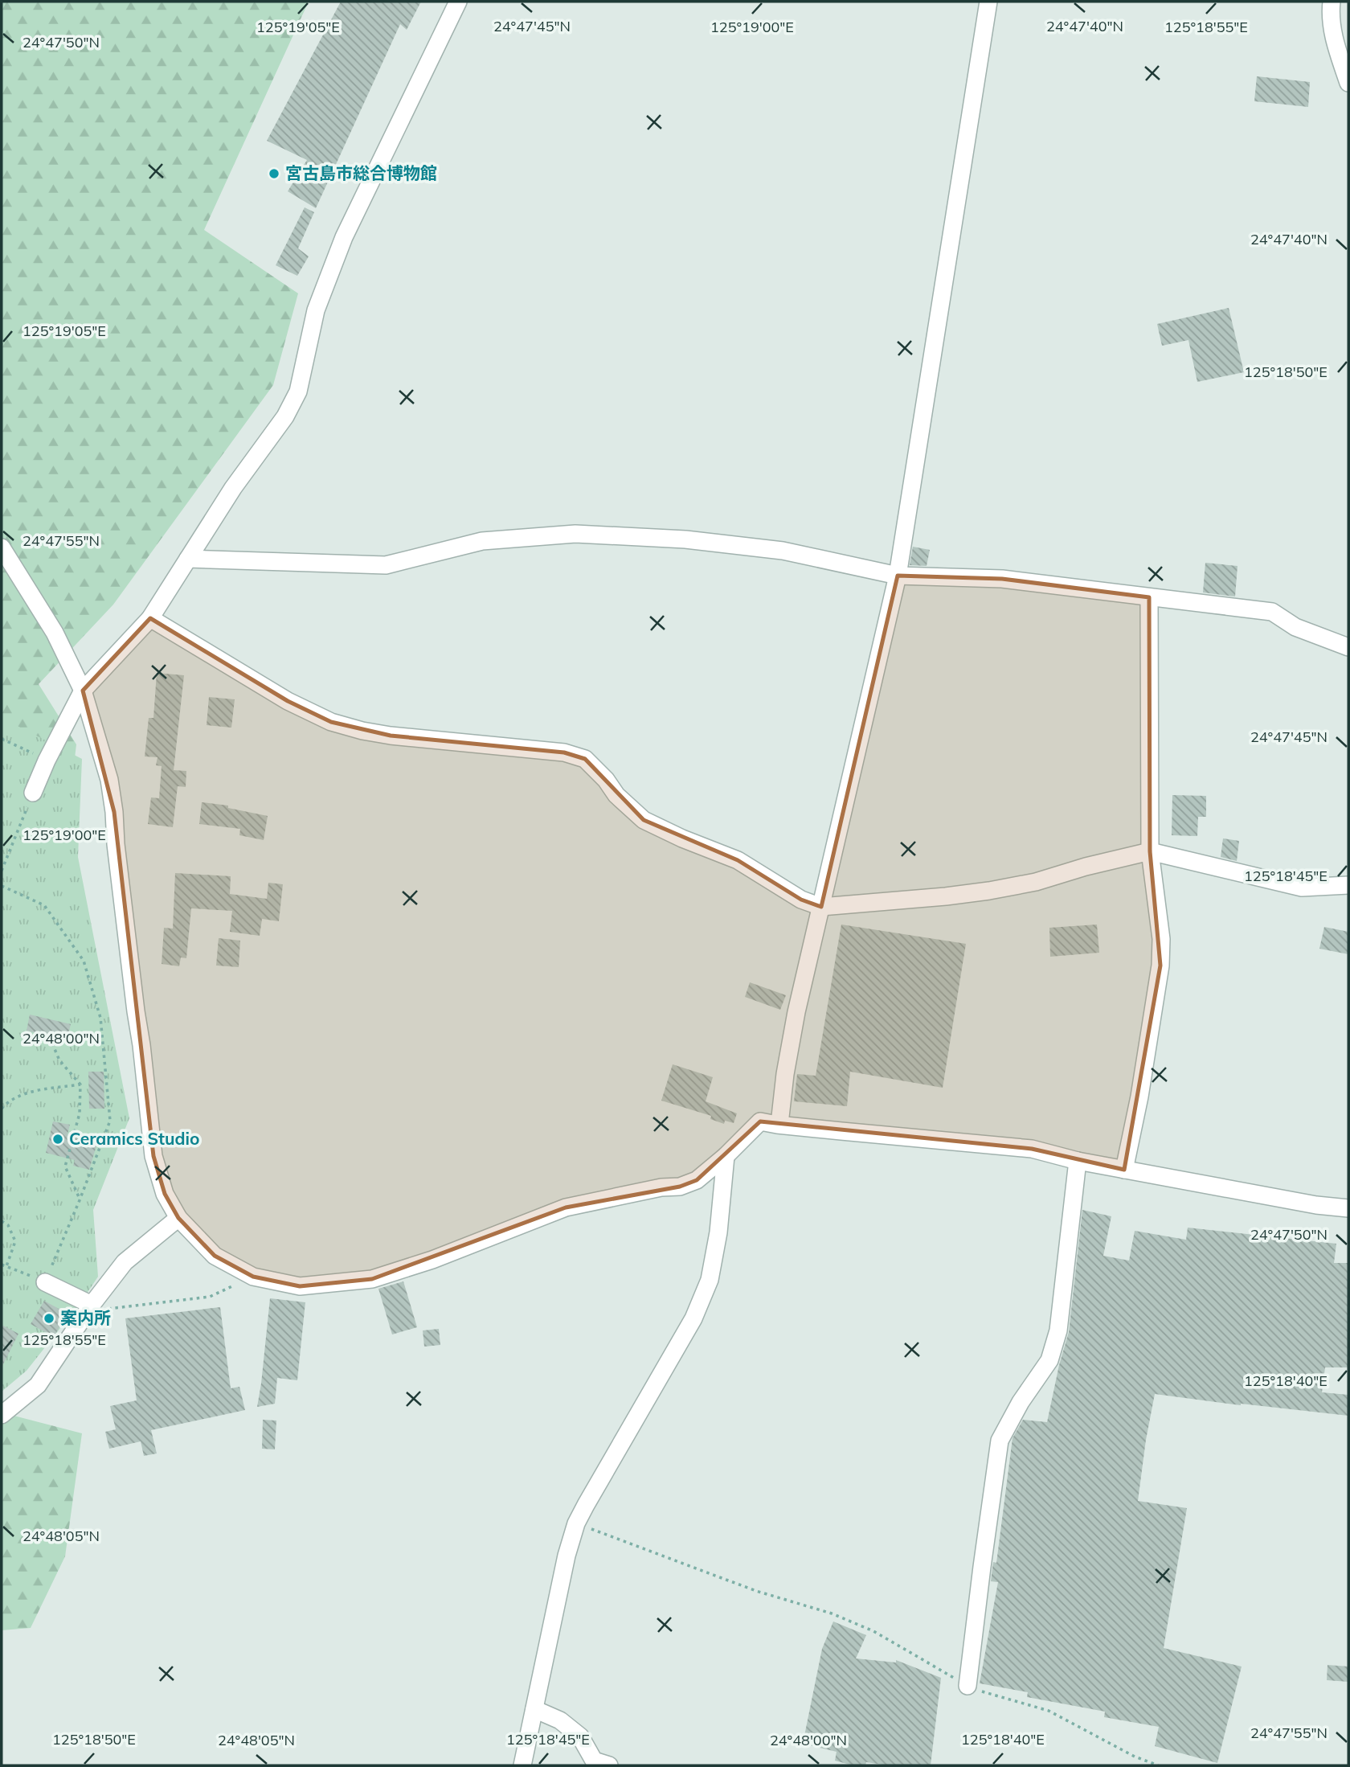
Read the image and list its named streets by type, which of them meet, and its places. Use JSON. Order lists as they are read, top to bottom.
{
  "places": ["宮古島市総合博物館", "Ceramics Studio", "案内所"],
  "coordinates": [
    "24°47'45\"N",
    "24°47'40\"N",
    "125°19'05\"E",
    "125°19'00\"E",
    "125°18'55\"E",
    "24°47'50\"N",
    "125°18'50\"E",
    "24°47'55\"N",
    "125°18'45\"E",
    "24°48'00\"N",
    "125°18'40\"E",
    "24°48'05\"N"
  ]
}
